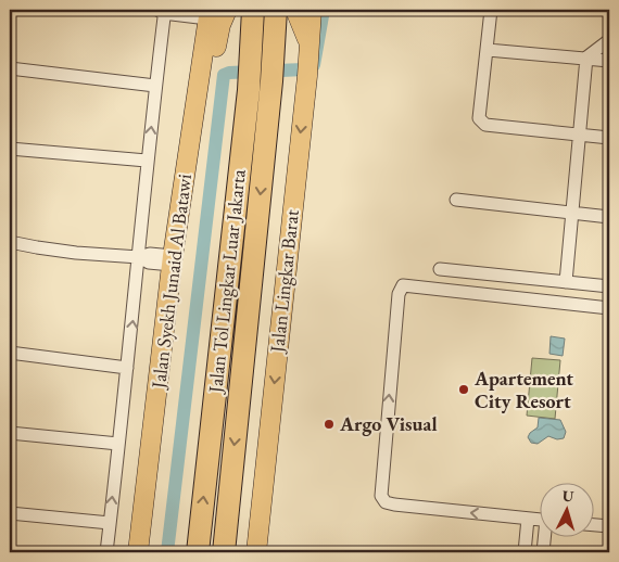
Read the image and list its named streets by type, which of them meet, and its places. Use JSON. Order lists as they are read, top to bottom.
{
  "streets": {
    "highway": ["Jalan Tol Lingkar Luar Jakarta"],
    "main road": ["Jalan Syekh Junaid Al Batawi", "Jalan Lingkar Barat"]
  },
  "places": ["Apartement City Resort", "Argo Visual"],
  "north": "top"
}
